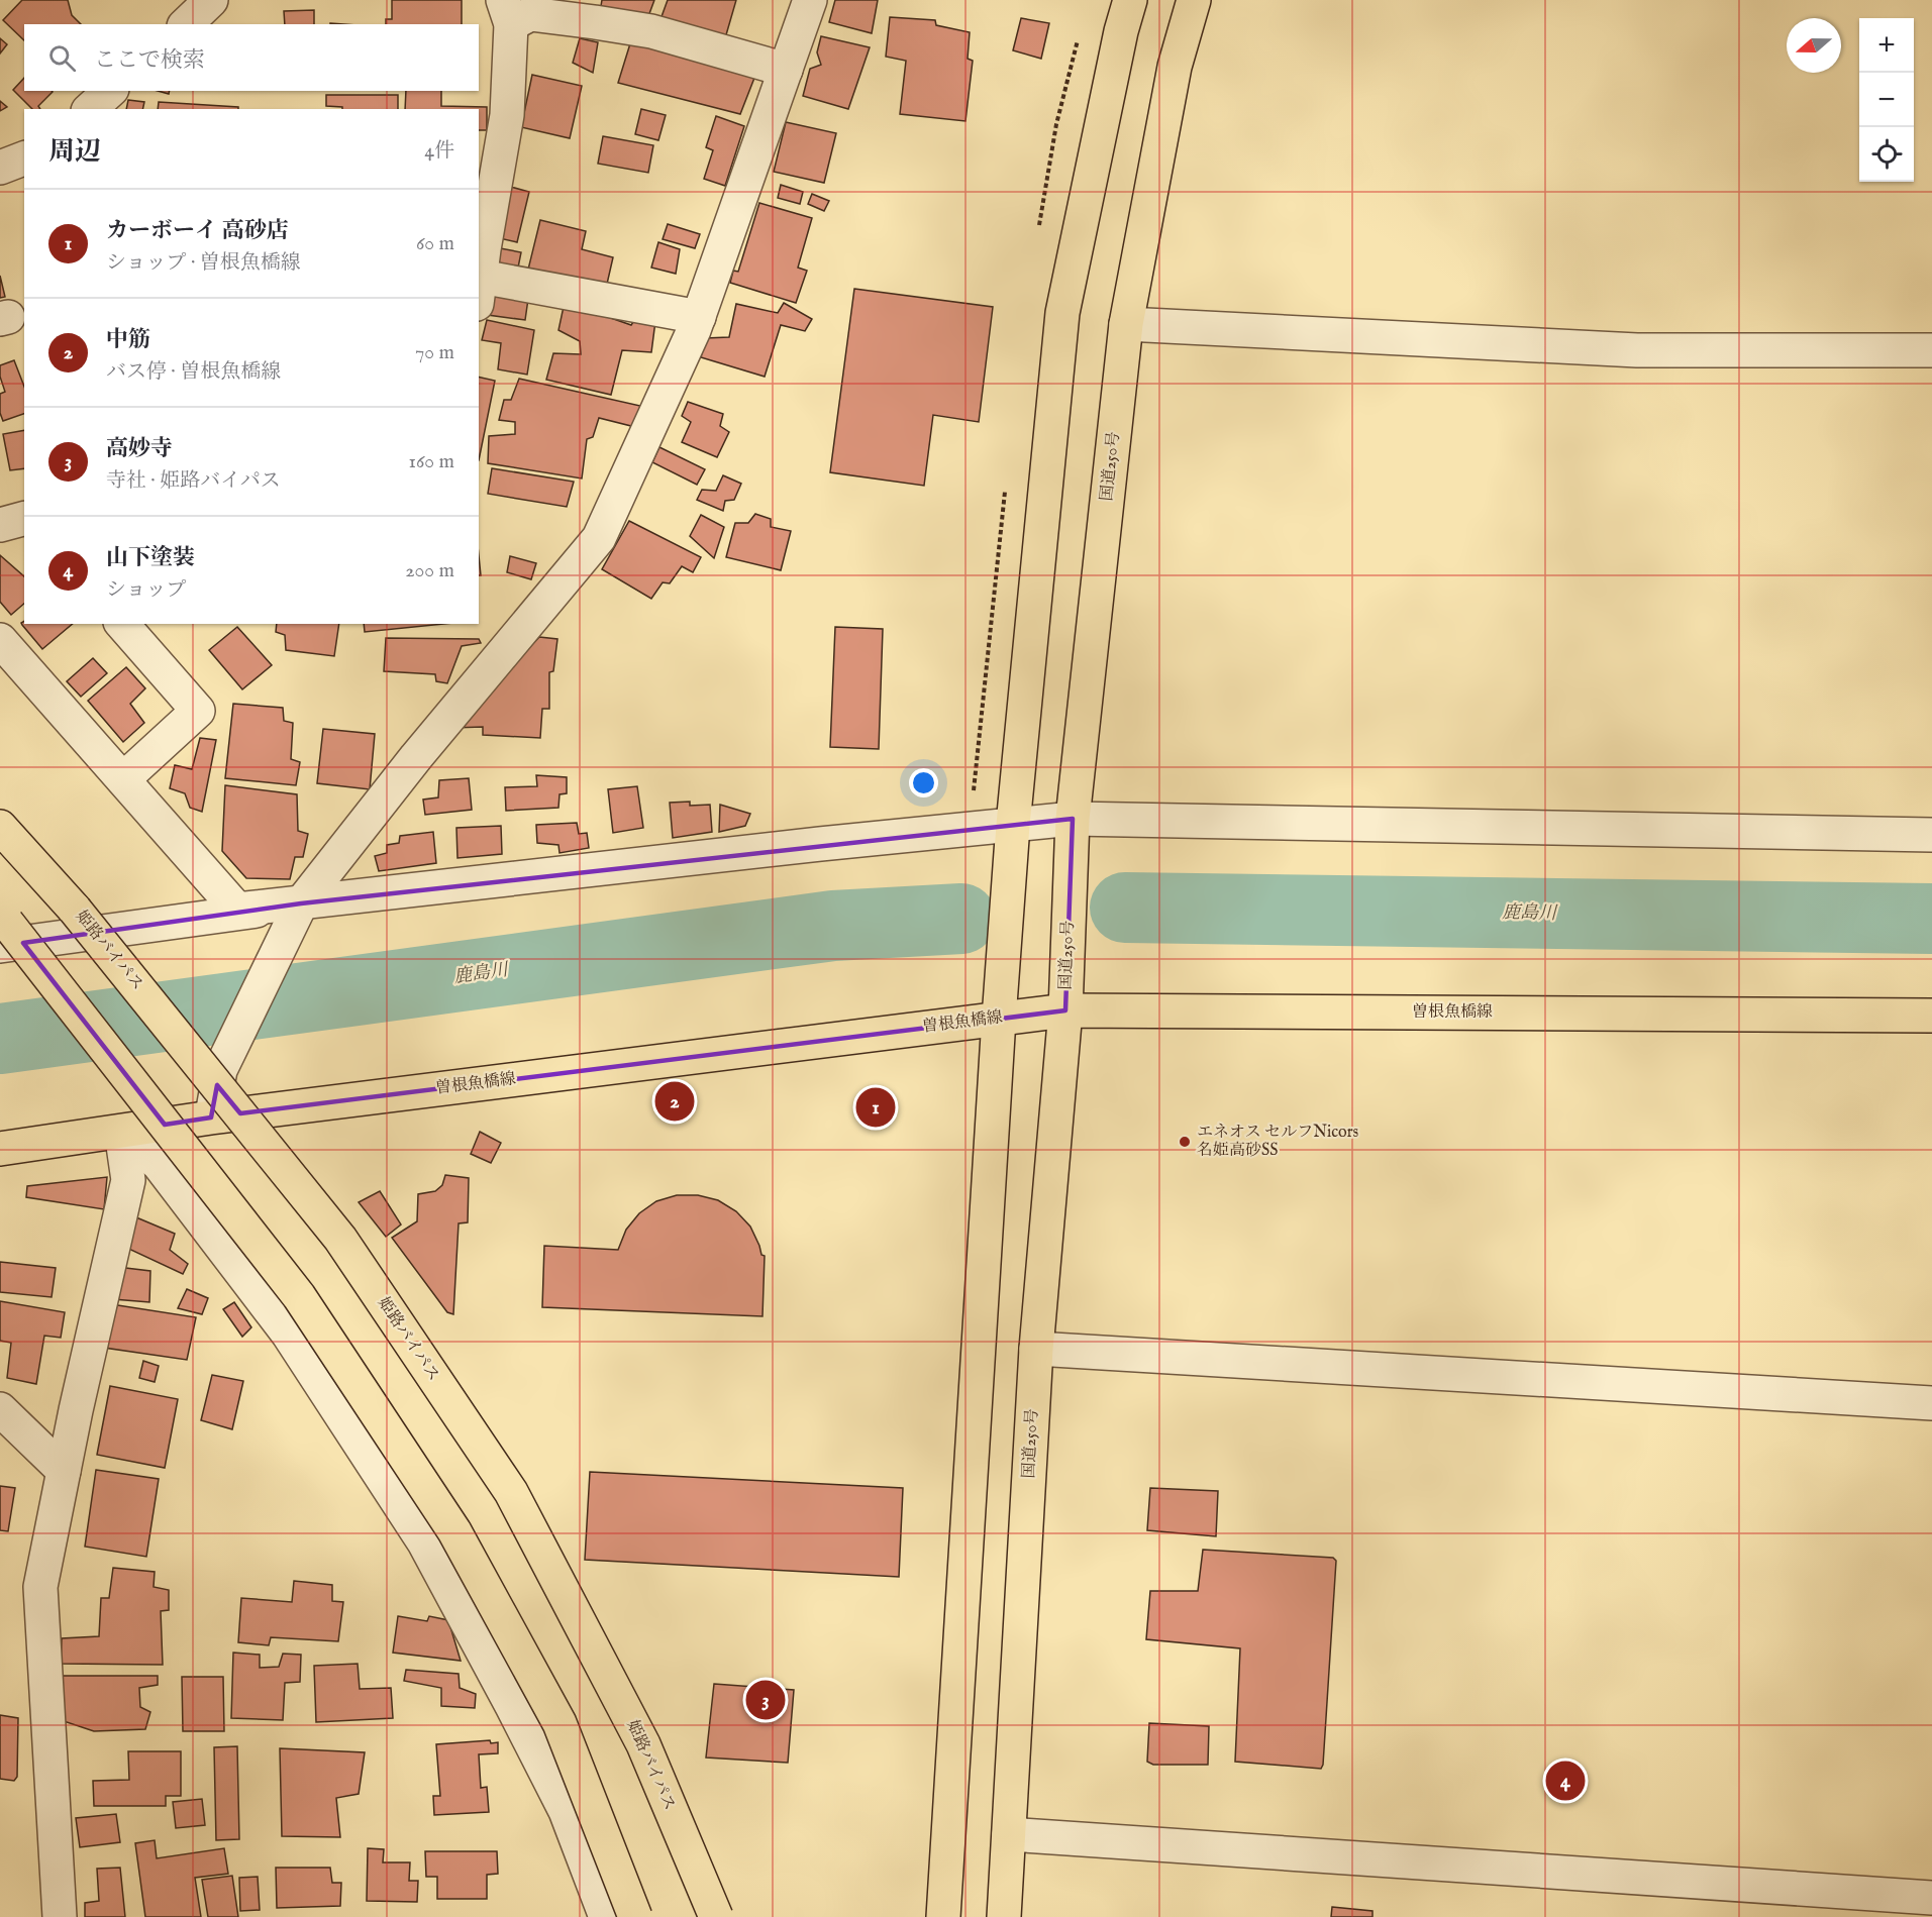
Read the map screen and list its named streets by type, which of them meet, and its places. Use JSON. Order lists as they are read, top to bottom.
{
  "streets": {
    "main road": ["国道250号", "姫路バイパス", "曽根魚橋線"]
  },
  "crossings": [
    ["国道250号", "曽根魚橋線"]
  ],
  "water": ["鹿島川"],
  "places": ["エネオス セルフNicors 名姫高砂SS"],
  "north": "left",
  "page": {
    "map_buttons": ["+", "−"],
    "search": "ここで検索",
    "heading": ["周辺", "4件"],
    "list": [
      {
        "mark": "1",
        "name": "カーボーイ 高砂店",
        "note": "ショップ · 曽根魚橋線",
        "value": "60 m"
      },
      {
        "mark": "2",
        "name": "中筋",
        "note": "バス停 · 曽根魚橋線",
        "value": "70 m"
      },
      {
        "mark": "3",
        "name": "高妙寺",
        "note": "寺社 · 姫路バイパス",
        "value": "160 m"
      },
      {
        "mark": "4",
        "name": "山下塗装",
        "note": "ショップ",
        "value": "200 m"
      }
    ],
    "pins": [
      "2",
      "1",
      "3",
      "4"
    ]
  }
}
